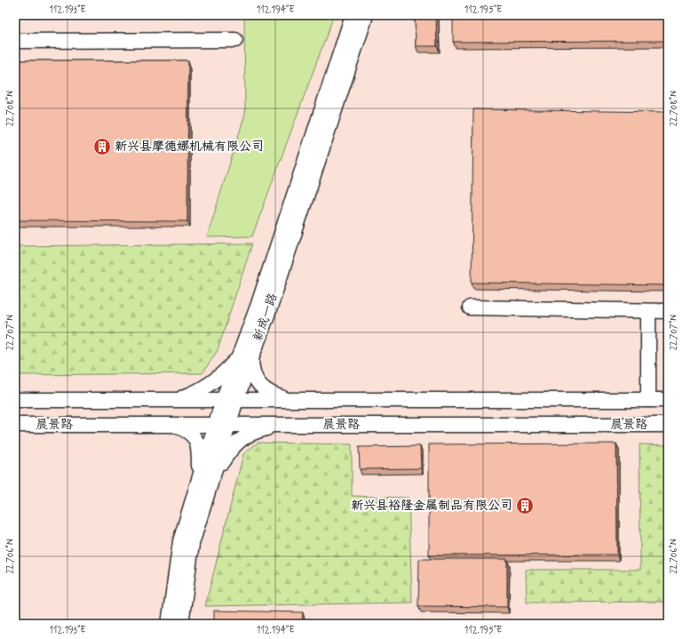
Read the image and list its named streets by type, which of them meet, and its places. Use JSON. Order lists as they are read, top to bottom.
{
  "streets": {
    "street": ["新成一路", "晨景路"]
  },
  "crossings": [
    ["新成一路", "晨景路"]
  ],
  "places": {
    "building": ["新兴县摩德娜机械有限公司", "新兴县裕隆金属制品有限公司"]
  },
  "coordinates": [
    "112.193°E",
    "112.194°E",
    "112.195°E",
    "22.708°N",
    "22.707°N",
    "22.706°N"
  ]
}
